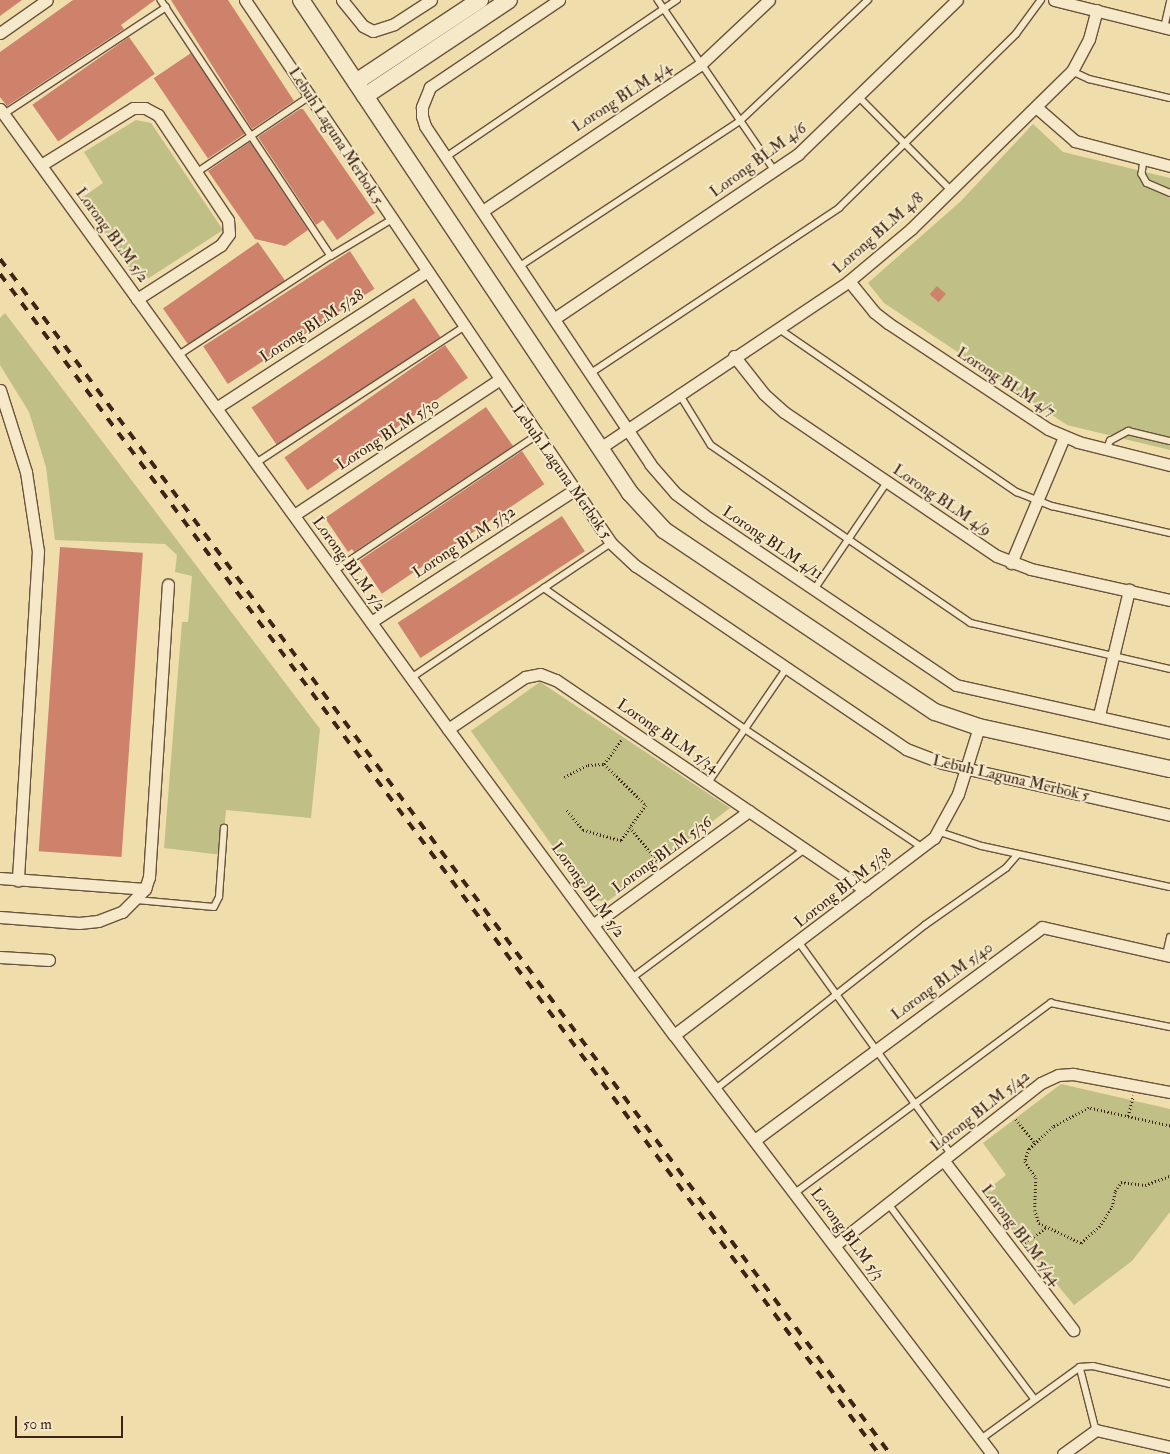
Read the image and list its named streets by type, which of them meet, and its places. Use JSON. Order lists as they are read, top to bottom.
{
  "streets": {
    "street": [
      "Lorong BLM 4/4",
      "Lebuh Laguna Merbok 5",
      "Lorong BLM 4/6",
      "Lorong BLM 4/8",
      "Lorong BLM 5/2",
      "Lorong BLM 5/28",
      "Lorong BLM 4/7",
      "Lorong BLM 5/30",
      "Lorong BLM 4/9",
      "Lorong BLM 5/32",
      "Lorong BLM 4/11",
      "Lorong BLM 5/34",
      "Lorong BLM 5/36",
      "Lorong BLM 5/38",
      "Lorong BLM 5/40",
      "Lorong BLM 5/42",
      "Lorong BLM 5/3",
      "Lorong BLM 5/44"
    ]
  },
  "crossings": [
    ["Lorong BLM 4/4", "Lorong BLM 4/11"],
    ["Lebuh Laguna Merbok 5", "Lorong BLM 5/28"],
    ["Lebuh Laguna Merbok 5", "Lorong BLM 5/30"],
    ["Lebuh Laguna Merbok 5", "Lorong BLM 5/32"],
    ["Lebuh Laguna Merbok 5", "Lorong BLM 5/38"],
    ["Lorong BLM 4/6", "Lorong BLM 4/11"],
    ["Lorong BLM 4/8", "Lorong BLM 4/7"],
    ["Lorong BLM 4/8", "Lorong BLM 4/9"],
    ["Lorong BLM 4/8", "Lorong BLM 4/11"],
    ["Lorong BLM 5/2", "Lorong BLM 5/28"],
    ["Lorong BLM 5/2", "Lorong BLM 5/30"],
    ["Lorong BLM 5/2", "Lorong BLM 5/32"],
    ["Lorong BLM 5/2", "Lorong BLM 5/34"],
    ["Lorong BLM 5/2", "Lorong BLM 5/36"],
    ["Lorong BLM 5/2", "Lorong BLM 5/38"],
    ["Lorong BLM 5/2", "Lorong BLM 5/3"],
    ["Lorong BLM 5/34", "Lorong BLM 5/36"],
    ["Lorong BLM 5/34", "Lorong BLM 5/38"],
    ["Lorong BLM 5/38", "Lorong BLM 5/3"],
    ["Lorong BLM 5/40", "Lorong BLM 5/3"],
    ["Lorong BLM 5/42", "Lorong BLM 5/3"],
    ["Lorong BLM 5/42", "Lorong BLM 5/44"]
  ],
  "scale_bar": "50 m"
}
